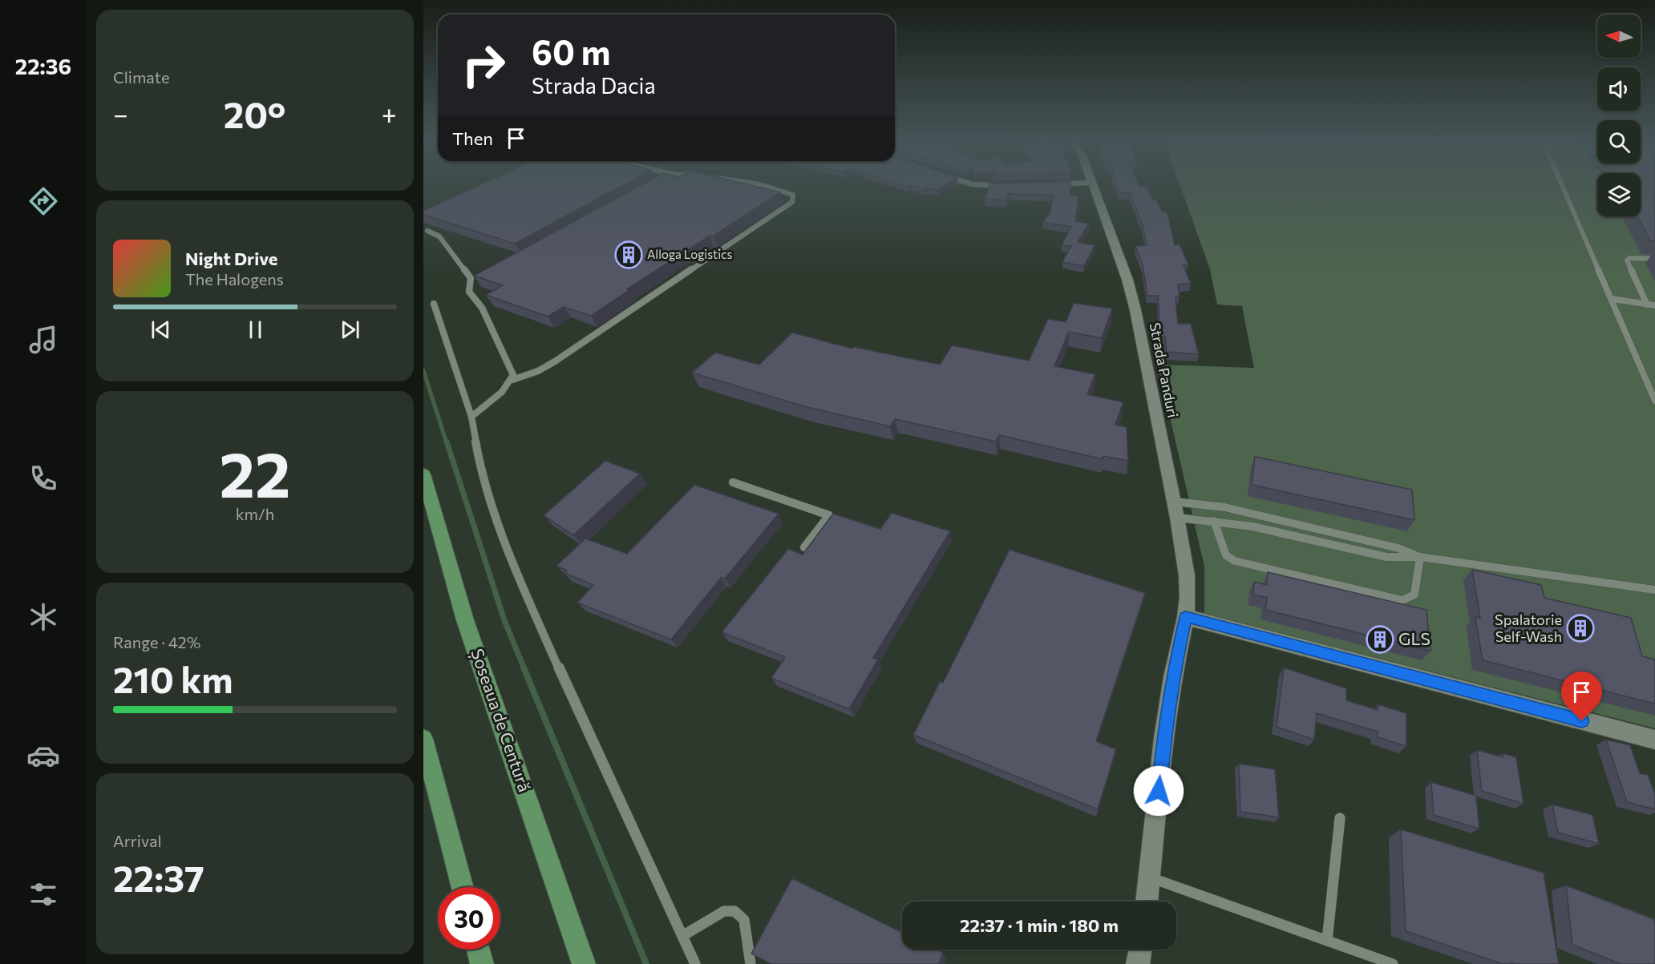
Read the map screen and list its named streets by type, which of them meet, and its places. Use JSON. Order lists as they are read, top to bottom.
{
  "streets": {
    "main road": ["Șoseaua de Centură"],
    "street": ["Strada Panduri"]
  },
  "places": {
    "building": ["Alloga Logistics", "Spalatorie Self-Wash", "GLS"]
  },
  "north": "left",
  "page": {
    "tabs": "22:36",
    "tile": [
      "Climate",
      ["22", "km/h"],
      ["Range · 42%", "210 km"],
      ["Arrival", "22:37"]
    ],
    "turn": ["60 m", "Strada Dacia"],
    "heat": ["−", "20°", "+"],
    "then": "Then",
    "song": ["Night Drive", "The Halogens"],
    "limit": "30",
    "trip": "22:37 · 1 min · 180 m"
  }
}
